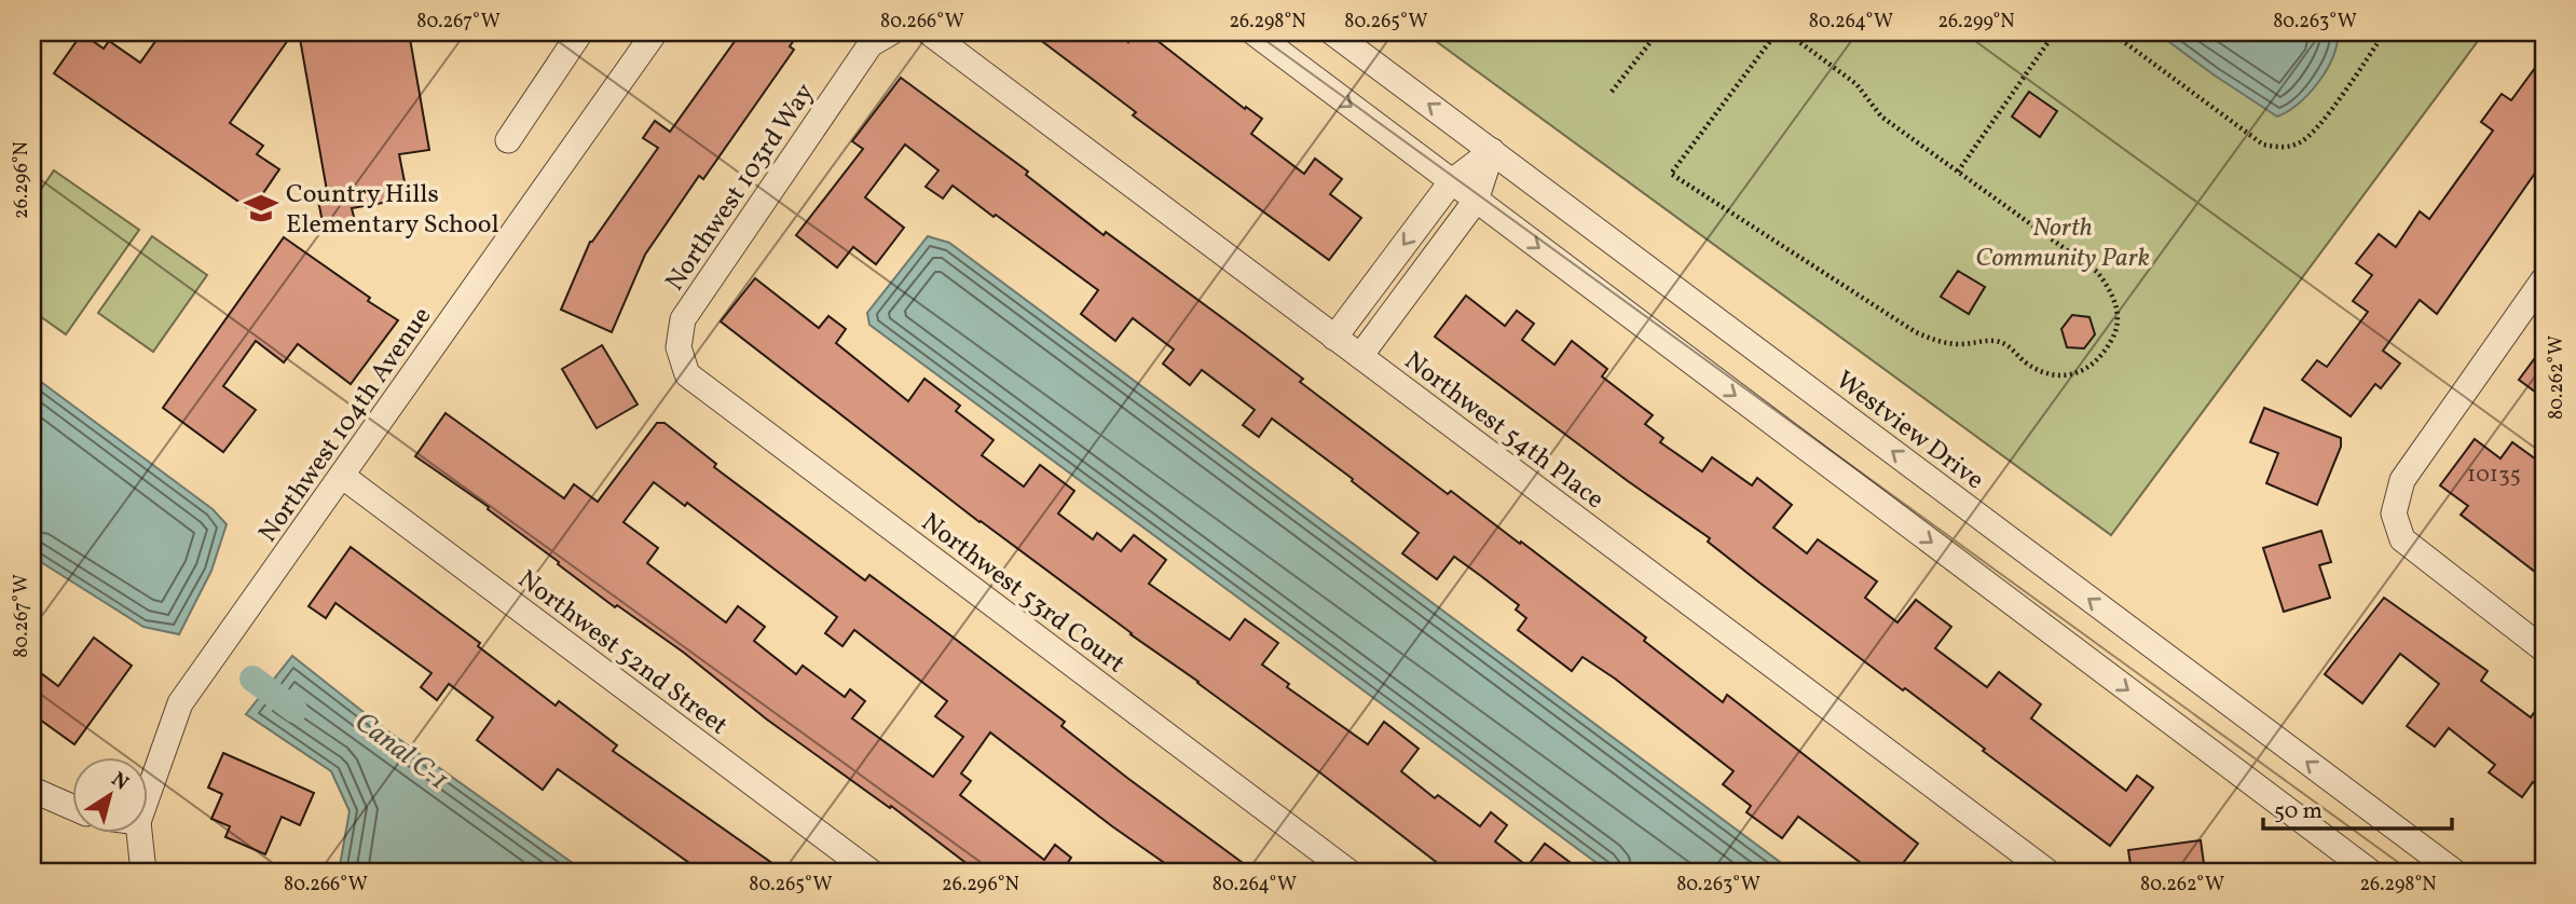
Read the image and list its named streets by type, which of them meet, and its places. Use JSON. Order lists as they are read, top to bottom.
{
  "streets": {
    "street": [
      "Northwest 103rd Way",
      "Northwest 104th Avenue",
      "Northwest 54th Place",
      "Westview Drive",
      "Northwest 53rd Court",
      "Northwest 52nd Street"
    ]
  },
  "crossings": [
    ["Northwest 103rd Way", "Northwest 53rd Court"],
    ["Northwest 104th Avenue", "Northwest 52nd Street"]
  ],
  "water": ["Canal C-1"],
  "parks": ["North Community Park"],
  "places": {
    "school or university": ["Country Hills Elementary School"]
  },
  "house_numbers": ["10135"],
  "scale_bar": "50 m",
  "north": "top right",
  "coordinates": [
    "80.267°W",
    "80.266°W",
    "26.298°N",
    "80.265°W",
    "80.264°W",
    "26.299°N",
    "80.263°W",
    "26.296°N",
    "80.262°W"
  ]
}
